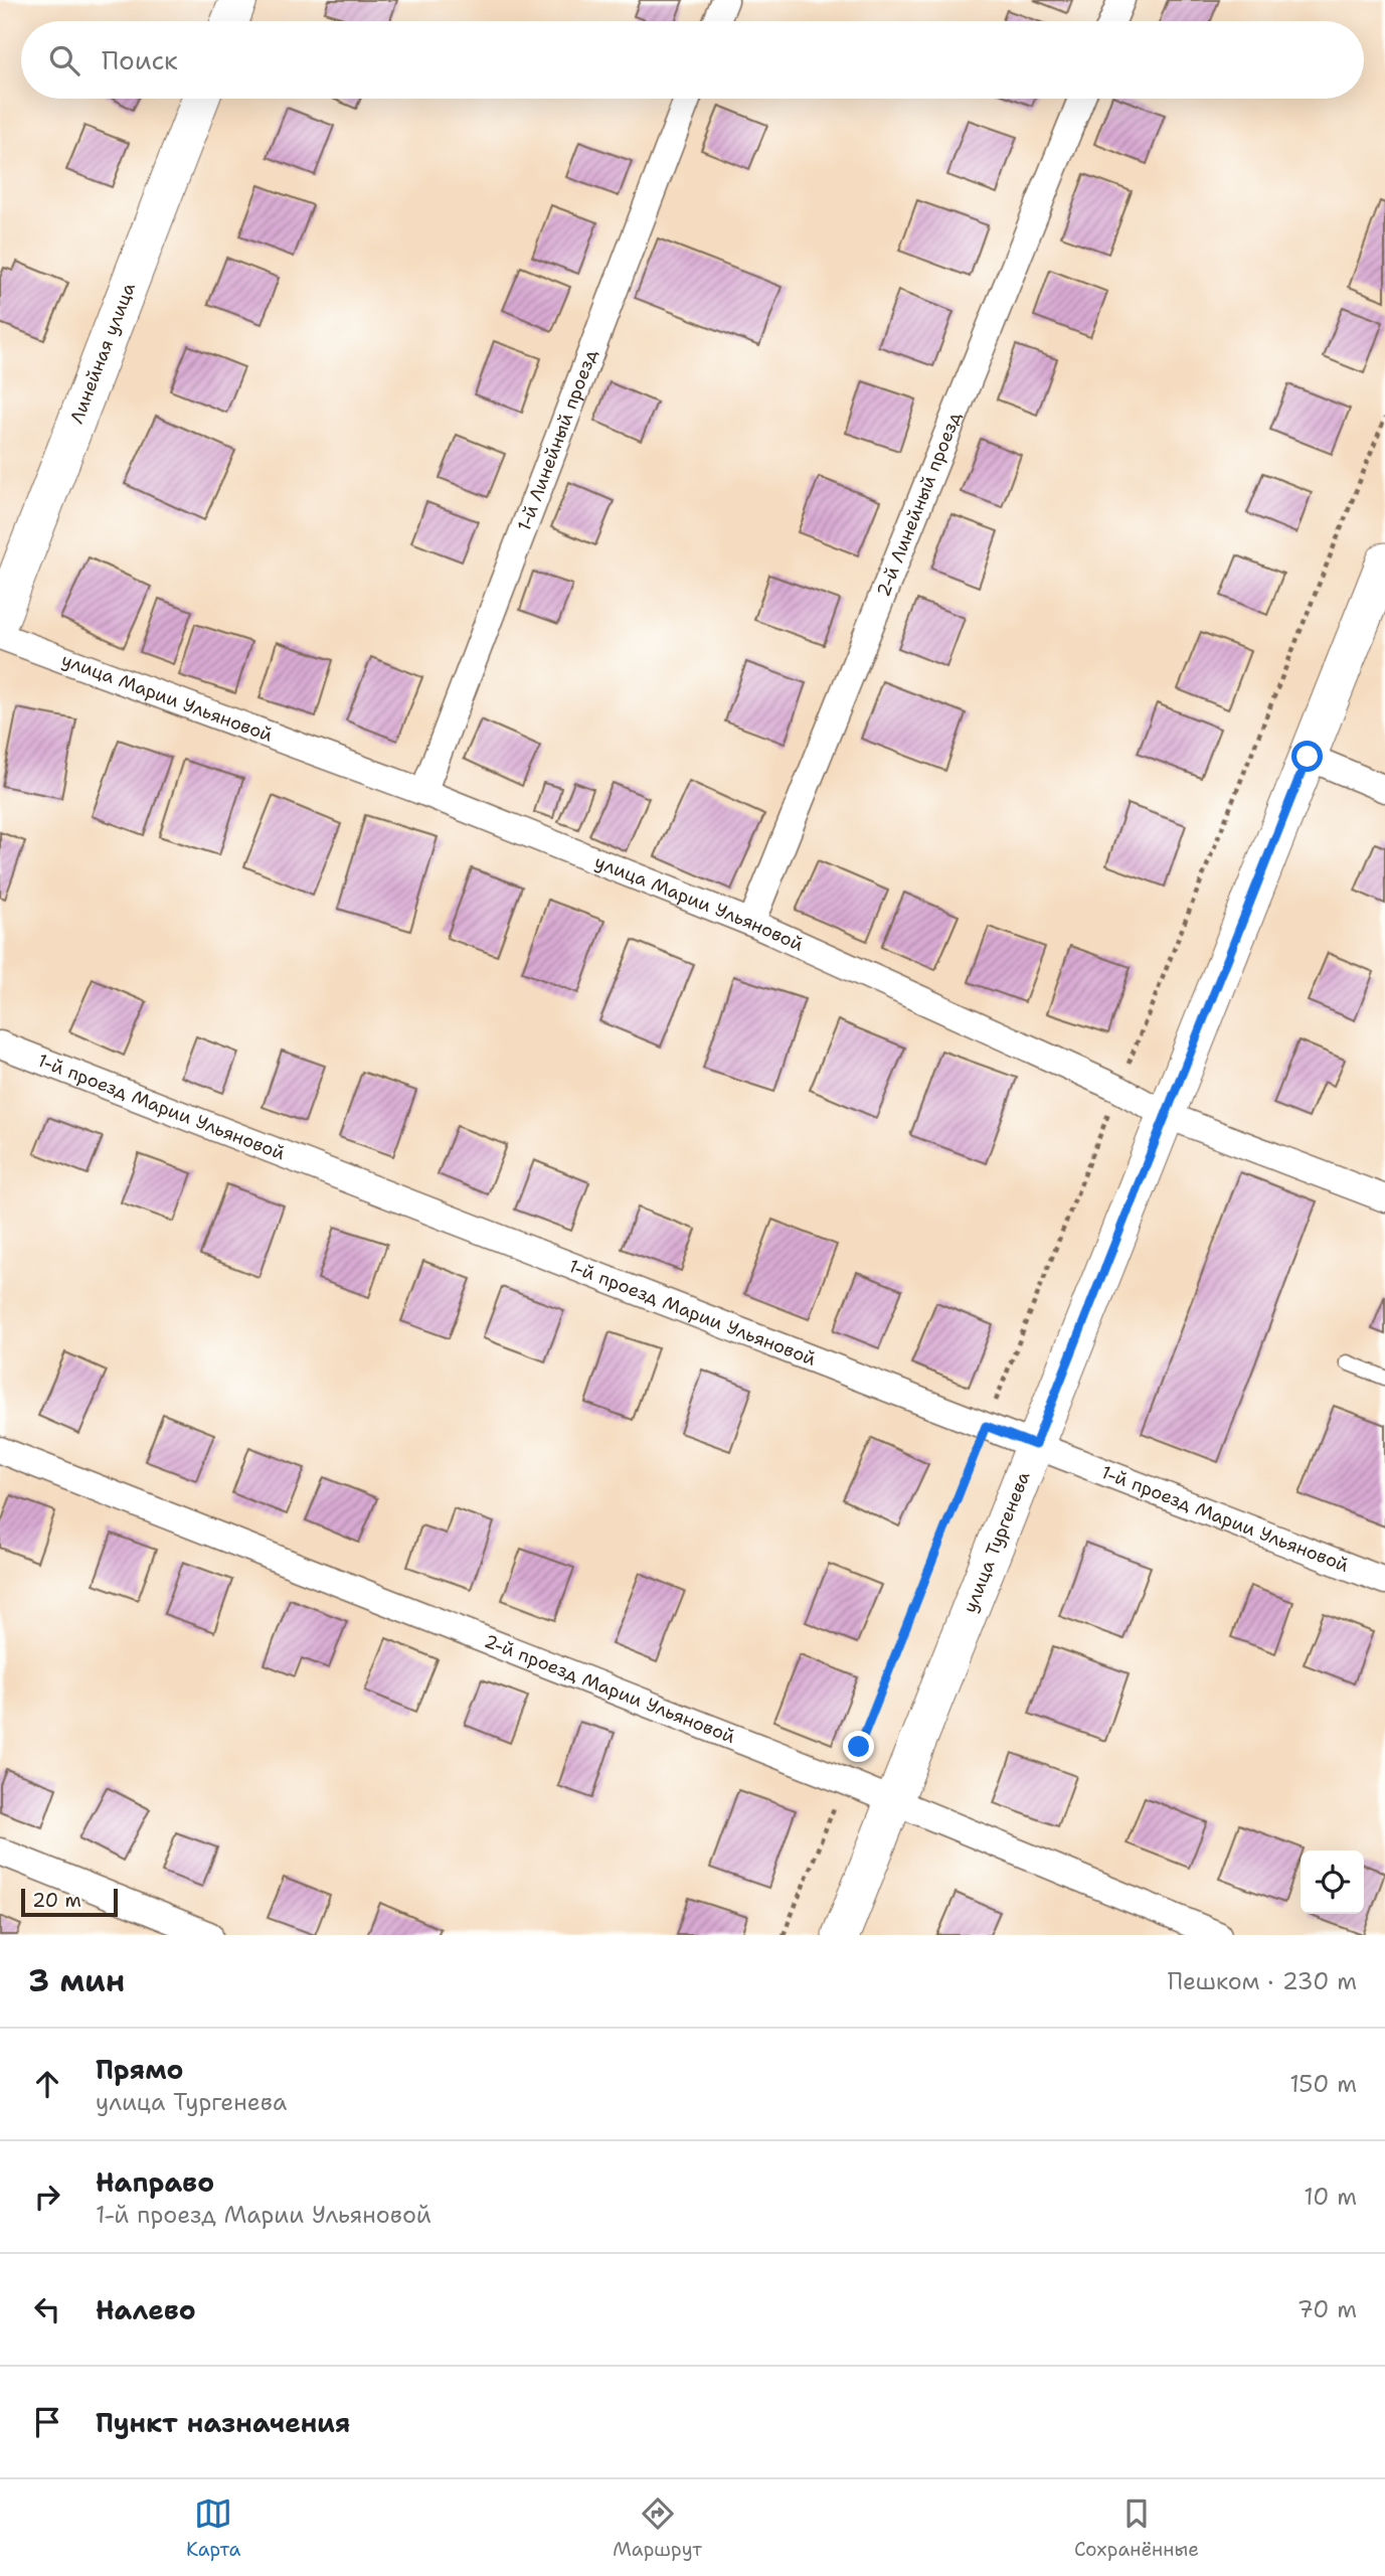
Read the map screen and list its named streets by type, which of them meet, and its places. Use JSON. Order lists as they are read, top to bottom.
{
  "streets": {
    "street": [
      "Линейная улица",
      "1-й Линейный проезд",
      "2-й Линейный проезд",
      "улица Марии Ульяновой",
      "1-й проезд Марии Ульяновой",
      "улица Тургенева",
      "2-й проезд Марии Ульяновой"
    ]
  },
  "crossings": [
    ["1-й Линейный проезд", "улица Марии Ульяновой"],
    ["2-й Линейный проезд", "улица Марии Ульяновой"],
    ["улица Марии Ульяновой", "улица Тургенева"],
    ["1-й проезд Марии Ульяновой", "улица Тургенева"],
    ["улица Тургенева", "2-й проезд Марии Ульяновой"]
  ],
  "scale_bar": "20 m",
  "page": {
    "search": "Поиск",
    "scale": "20 m",
    "heading": ["3 мин", "Пешком · 230 m"],
    "list": [
      ["Прямо", "улица Тургенева", "150 m"],
      ["Направо", "1-й проезд Марии Ульяновой", "10 m"],
      ["Налево", "70 m"],
      "Пункт назначения"
    ],
    "nav": ["Карта", "Маршрут", "Сохранённые"]
  }
}
